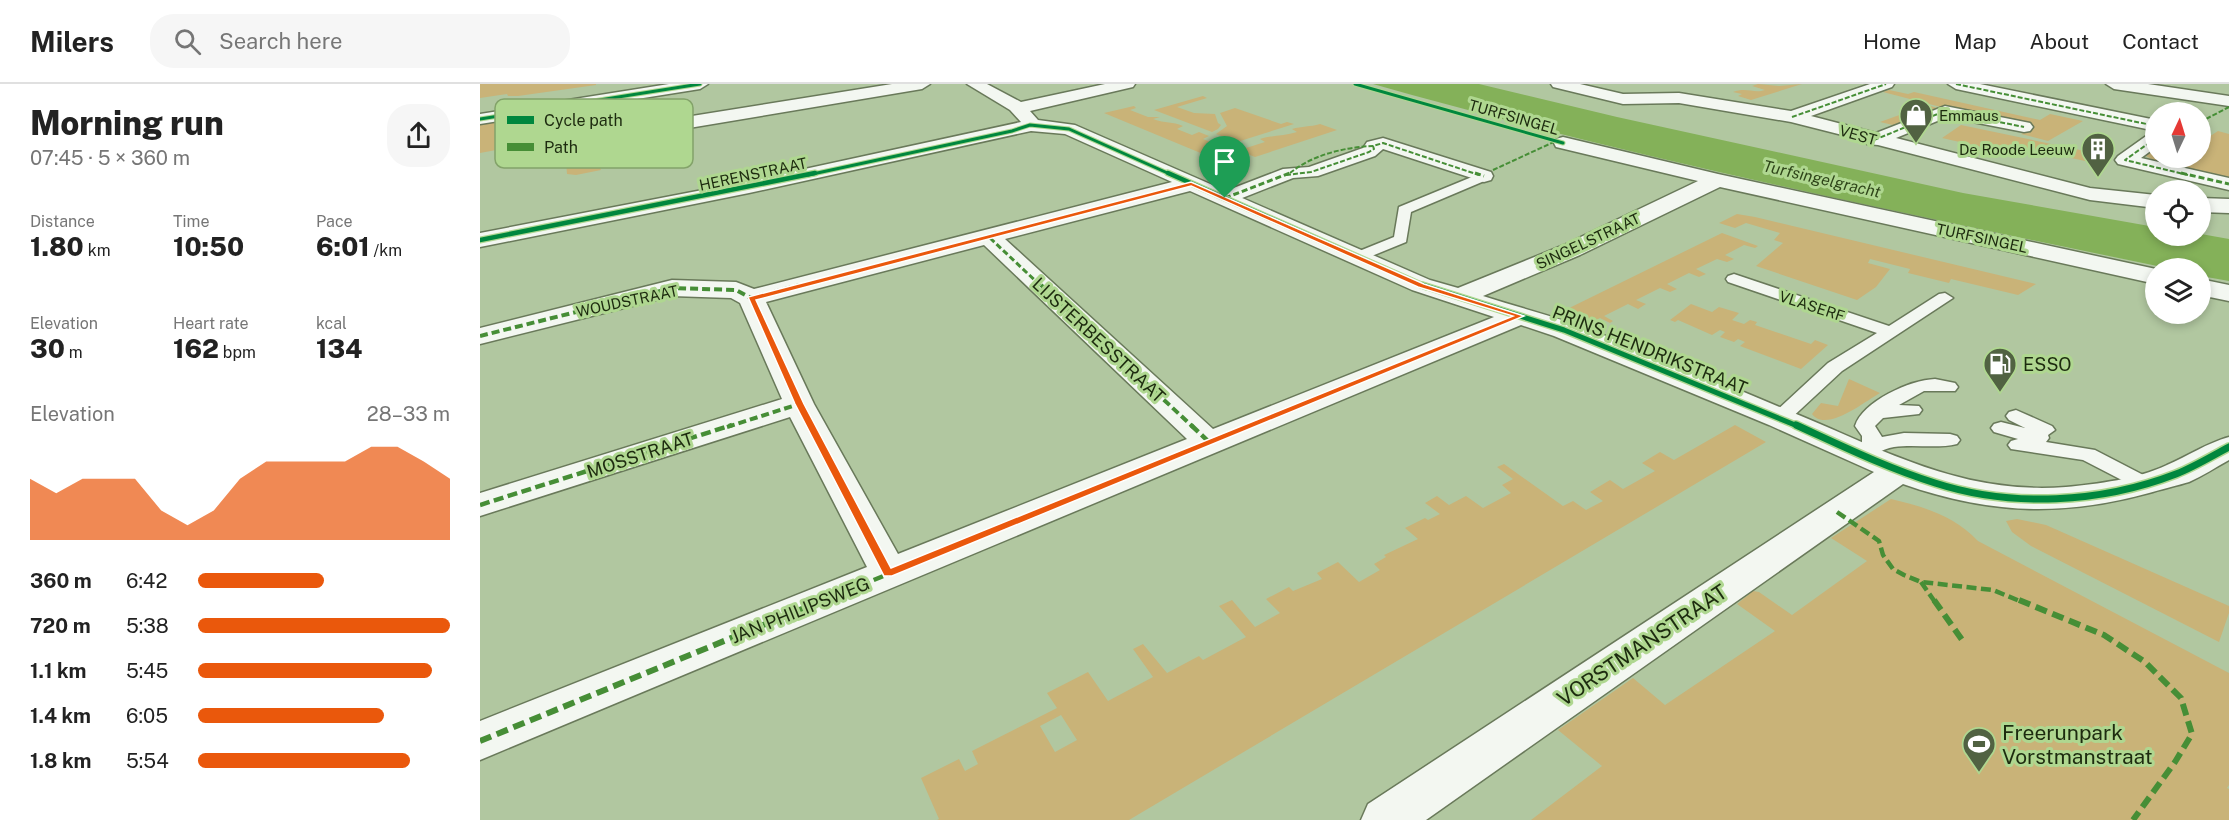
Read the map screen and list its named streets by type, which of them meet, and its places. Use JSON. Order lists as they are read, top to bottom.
{
  "streets": {
    "street": [
      "TURFSINGEL",
      "VEST",
      "HERENSTRAAT",
      "SINGELSTRAAT",
      "WOUDSTRAAT",
      "LIJSTERBESSTRAAT",
      "PRINS HENDRIKSTRAAT",
      "MOSSTRAAT",
      "JAN PHILIPSWEG",
      "VORSTMANSTRAAT"
    ],
    "lane": ["VLASERF"]
  },
  "crossings": [
    ["TURFSINGEL", "SINGELSTRAAT"],
    ["HERENSTRAAT", "PRINS HENDRIKSTRAAT"],
    ["SINGELSTRAAT", "PRINS HENDRIKSTRAAT"],
    ["LIJSTERBESSTRAAT", "JAN PHILIPSWEG"],
    ["PRINS HENDRIKSTRAAT", "JAN PHILIPSWEG"],
    ["PRINS HENDRIKSTRAAT", "VORSTMANSTRAAT"]
  ],
  "water": ["Turfsingelgracht"],
  "places": {
    "shop": ["Emmaus"],
    "building": ["De Roode Leeuw"],
    "fuel station": ["ESSO"],
    "sports": ["Freerunpark Vorstmanstraat"]
  },
  "legend": ["Cycle path", "Path"],
  "north": "top",
  "page": {
    "header": "Milers",
    "search": "Search here",
    "nav": [
      "Home",
      "Map",
      "About",
      "Contact"
    ],
    "heading": ["Morning run", "07:45 · 5 × 360 m"],
    "stats": [
      ["Distance", "1.80 km"],
      ["Time", "10:50"],
      ["Pace", "6:01 /km"],
      ["Elevation", "30 m"],
      ["Heart rate", "162 bpm"],
      ["kcal", "134"]
    ],
    "chart": ["Elevation", "28–33 m"],
    "list": [
      {
        "name": "360 m",
        "note": "6:42"
      },
      {
        "name": "720 m",
        "note": "5:38"
      },
      {
        "name": "1.1 km",
        "note": "5:45"
      },
      {
        "name": "1.4 km",
        "note": "6:05"
      },
      {
        "name": "1.8 km",
        "note": "5:54"
      }
    ]
  }
}
